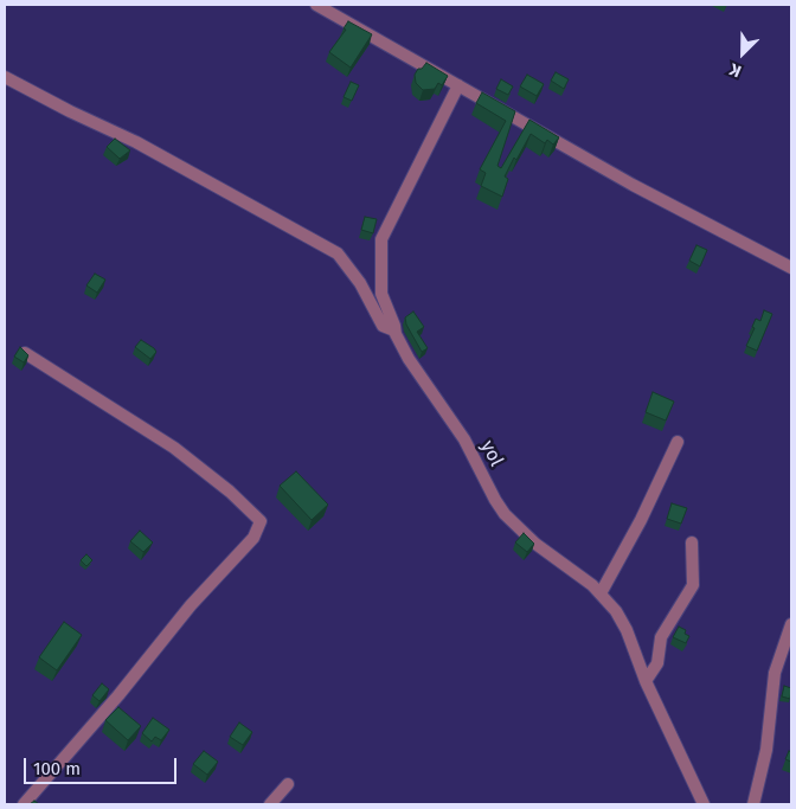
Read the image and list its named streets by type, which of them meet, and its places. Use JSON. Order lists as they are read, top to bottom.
{
  "streets": {
    "street": ["yol"]
  },
  "scale_bar": "100 m",
  "north": "bottom left"
}
